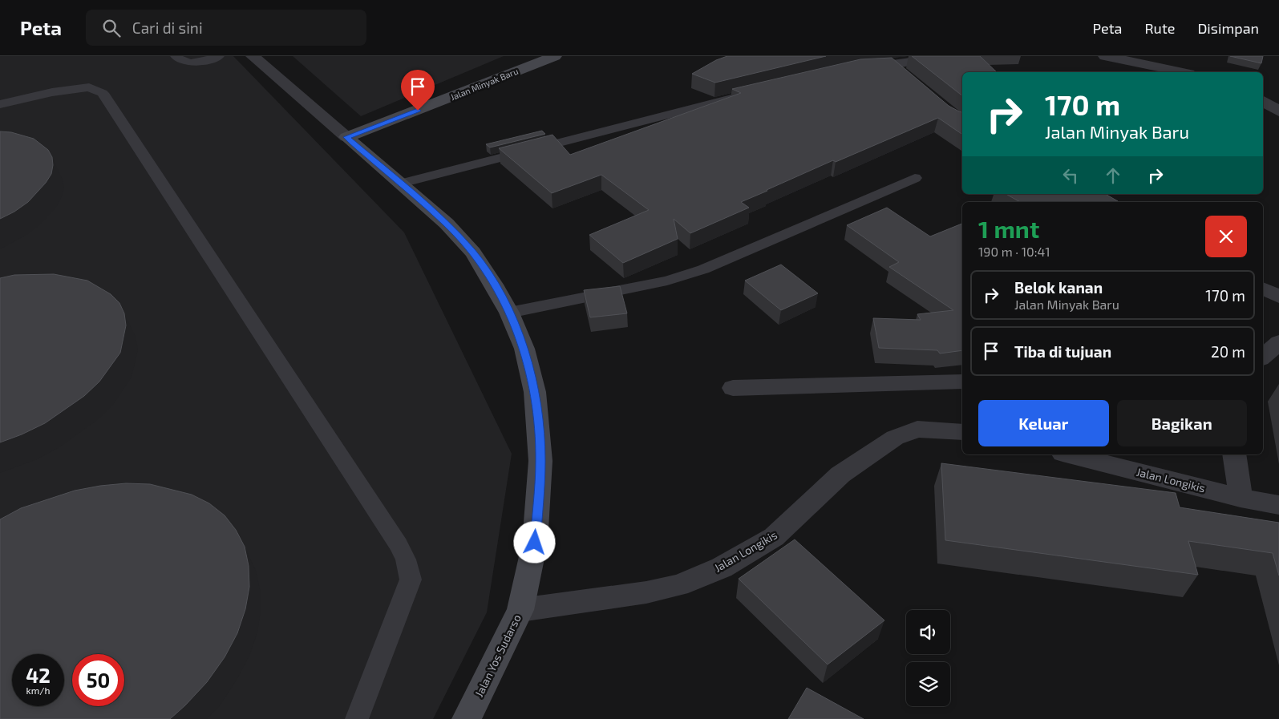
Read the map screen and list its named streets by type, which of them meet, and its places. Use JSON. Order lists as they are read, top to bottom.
{
  "streets": {
    "main road": ["Jalan Minyak Baru", "Jalan Yos Sudarso"],
    "street": ["Jalan Longikis"]
  },
  "crossings": [
    ["Jalan Minyak Baru", "Jalan Yos Sudarso"],
    ["Jalan Longikis", "Jalan Yos Sudarso"]
  ],
  "page": {
    "header": "Peta",
    "search": "Cari di sini",
    "nav": ["Peta", "Rute", "Disimpan"],
    "turn": ["170 m", "Jalan Minyak Baru"],
    "heading": ["1 mnt", "190 m · 10:41"],
    "list": [
      {
        "name": "Belok kanan",
        "note": "Jalan Minyak Baru",
        "value": "170 m"
      },
      {
        "name": "Tiba di tujuan",
        "value": "20 m"
      }
    ],
    "buttons": ["Keluar", "Bagikan"],
    "speed": "42 km/h",
    "limit": "50"
  }
}
